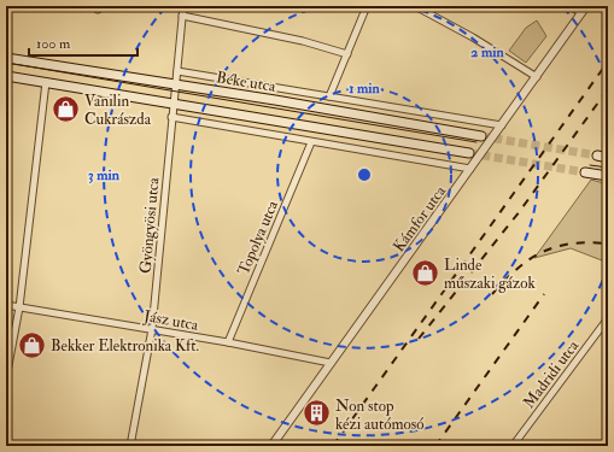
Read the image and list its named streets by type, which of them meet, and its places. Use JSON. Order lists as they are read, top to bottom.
{
  "streets": {
    "main road": ["Béke utca"],
    "street": [
      "Kámfor utca",
      "Gyöngyösi utca",
      "Topolya utca",
      "Jász utca",
      "Madridi utca"
    ]
  },
  "crossings": [
    ["Béke utca", "Kámfor utca"],
    ["Béke utca", "Gyöngyösi utca"],
    ["Kámfor utca", "Jász utca"],
    ["Gyöngyösi utca", "Jász utca"],
    ["Topolya utca", "Jász utca"]
  ],
  "places": {
    "shop": ["Vanilin Cukrászda", "Linde műszaki gázok", "Bekker Elektronika Kft."],
    "building": ["Non stop kézi autómosó"]
  },
  "scale_bar": "100 m",
  "rings": ["2 min", "1 min", "3 min"]
}
